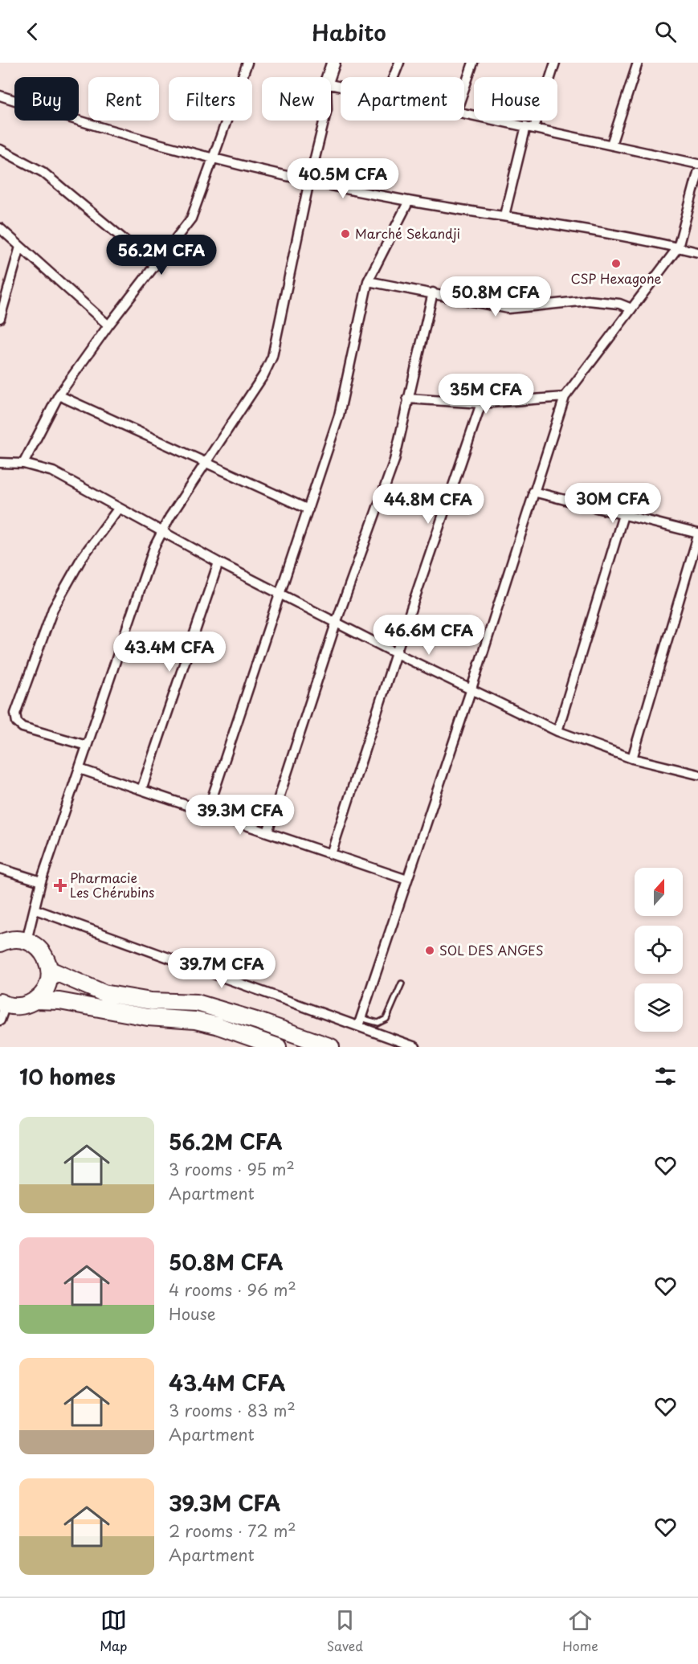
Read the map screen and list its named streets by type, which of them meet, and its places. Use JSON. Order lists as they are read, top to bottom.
{
  "places": {
    "other": ["Marché Sekandji", "CSP Hexagone", "SOL DES ANGES"],
    "health": ["Pharmacie Les Chérubins"]
  },
  "north": "top",
  "page": {
    "header": "Habito",
    "chip": [
      "Buy",
      "Rent",
      "Filters",
      "New",
      "Apartment",
      "House"
    ],
    "price": [
      "40.5M CFA",
      "56.2M CFA",
      "50.8M CFA",
      "35M CFA",
      "30M CFA",
      "44.8M CFA",
      "46.6M CFA",
      "43.4M CFA",
      "39.3M CFA",
      "39.7M CFA"
    ],
    "heading": "10 homes",
    "list": [
      {
        "name": "56.2M CFA",
        "note": "3 rooms · 95 m² · Apartment"
      },
      {
        "name": "50.8M CFA",
        "note": "4 rooms · 96 m² · House"
      },
      {
        "name": "43.4M CFA",
        "note": "3 rooms · 83 m² · Apartment"
      },
      {
        "name": "39.3M CFA",
        "note": "2 rooms · 72 m² · Apartment"
      }
    ],
    "tabs": ["Map", "Saved", "Home"]
  }
}
